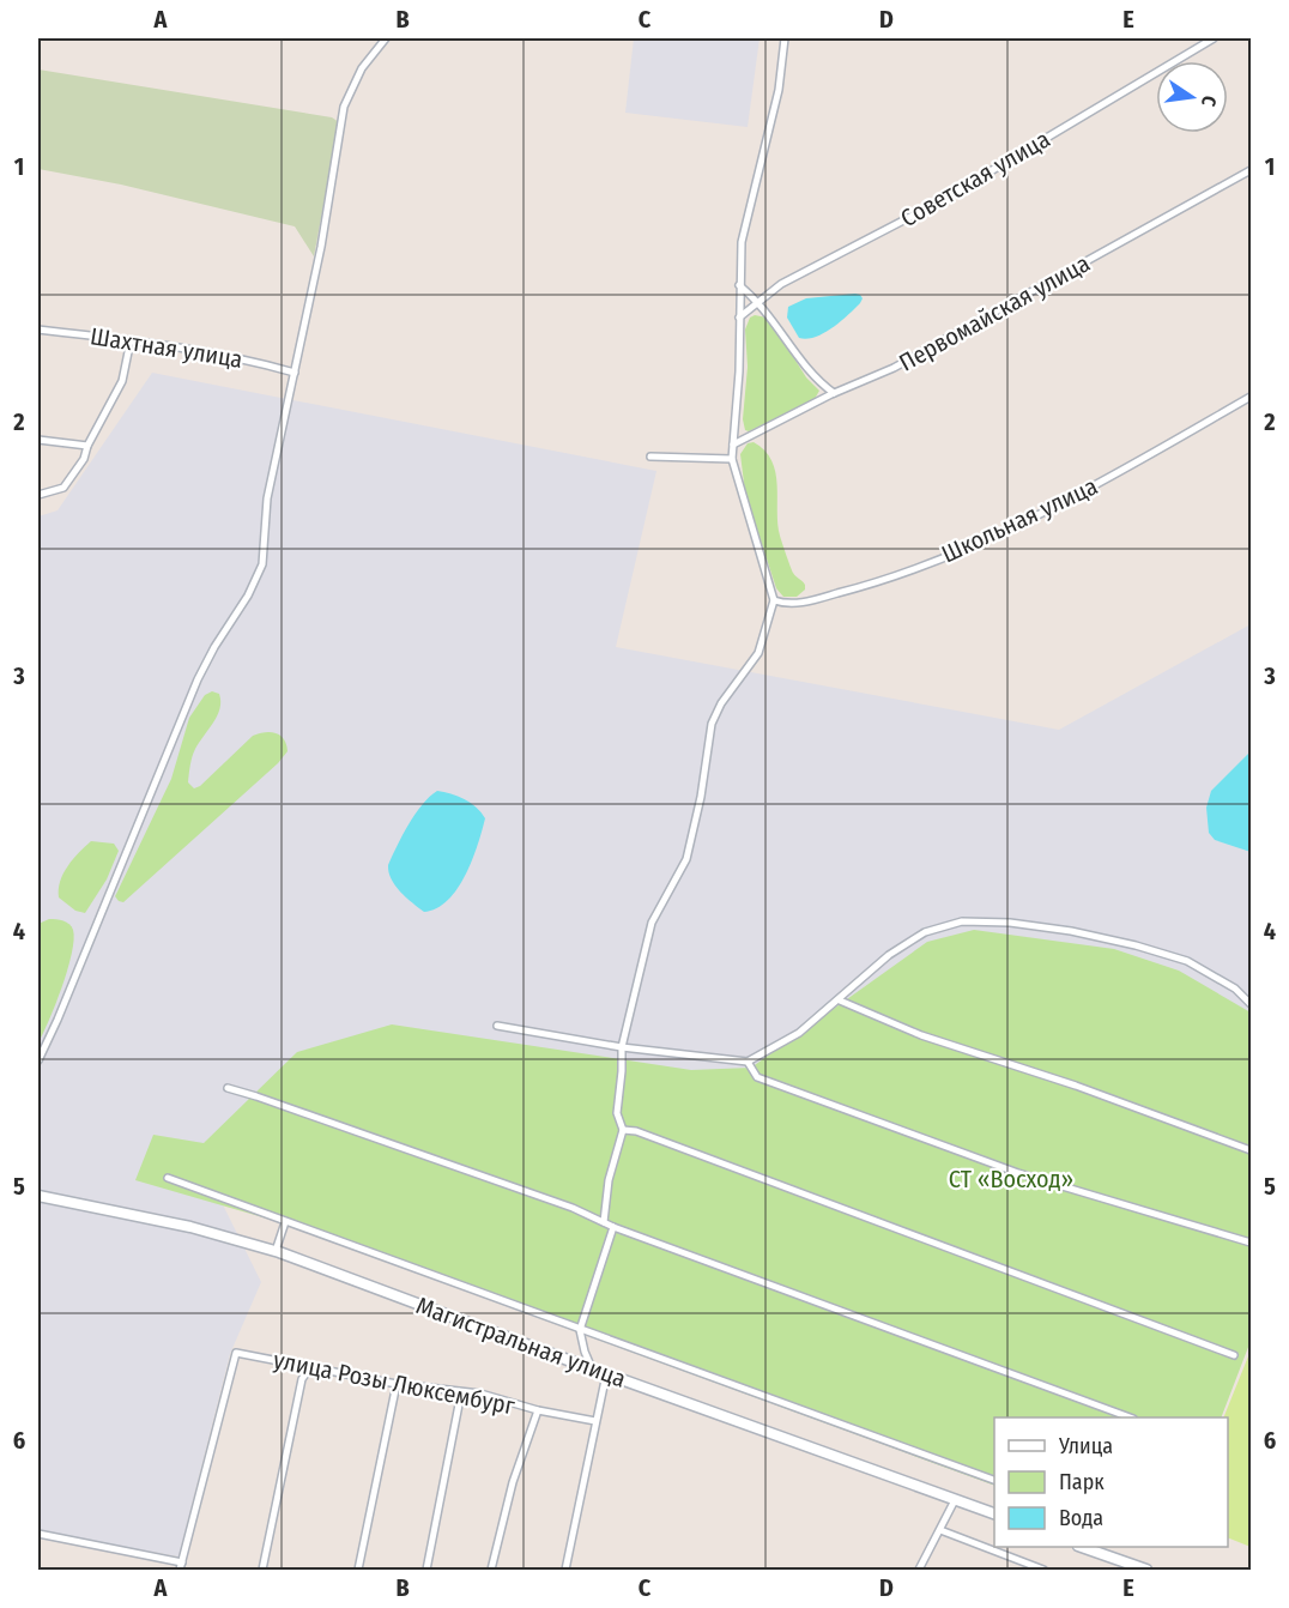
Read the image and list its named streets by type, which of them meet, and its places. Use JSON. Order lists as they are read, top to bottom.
{
  "streets": {
    "main road": ["Магистральная улица"],
    "street": [
      "Советская улица",
      "Первомайская улица",
      "Шахтная улица",
      "Школьная улица",
      "улица Розы Люксембург"
    ]
  },
  "parks": ["СТ «Восход»"],
  "legend": ["Улица", "Парк", "Вода"],
  "north": "right",
  "grid": {
    "columns": [
      "A",
      "B",
      "C",
      "D",
      "E"
    ],
    "rows": [
      "1",
      "2",
      "3",
      "4",
      "5",
      "6"
    ]
  }
}
